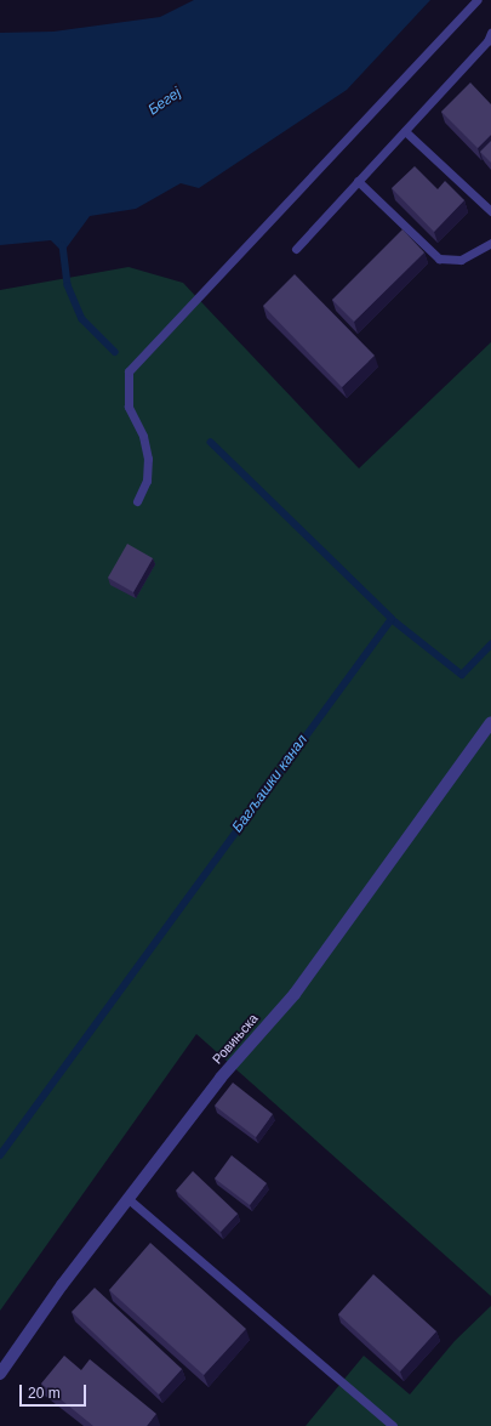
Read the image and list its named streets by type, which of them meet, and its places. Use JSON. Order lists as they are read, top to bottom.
{
  "streets": {
    "street": ["Ровињска"]
  },
  "water": ["Бегеј", "Багљашки канал"],
  "scale_bar": "20 m"
}
